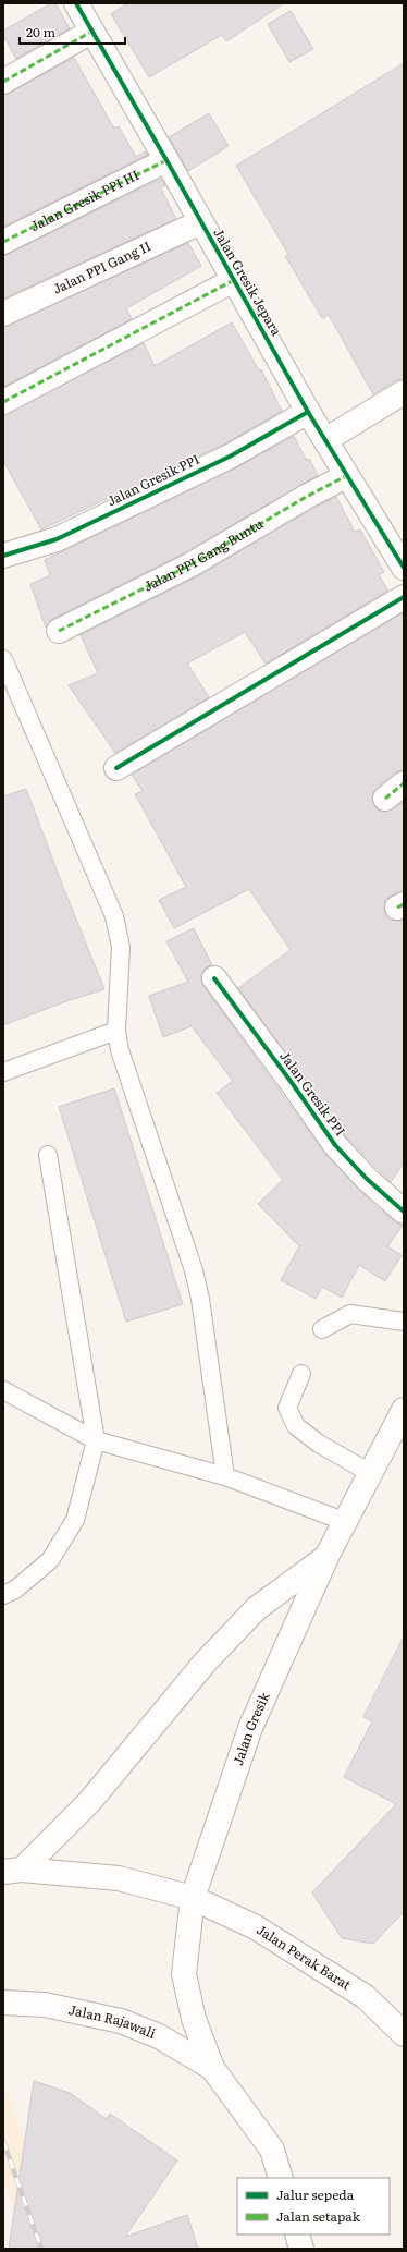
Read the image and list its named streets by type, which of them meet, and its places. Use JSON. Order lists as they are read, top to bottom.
{
  "streets": {
    "main road": [
      "Jalan Gresik PPI III",
      "Jalan PPI Gang II",
      "Jalan Gresik Jepara",
      "Jalan Gresik PPI",
      "Jalan PPI Gang Buntu",
      "Jalan Gresik",
      "Jalan Perak Barat",
      "Jalan Rajawali"
    ]
  },
  "crossings": [
    ["Jalan Gresik PPI III", "Jalan Gresik Jepara"],
    ["Jalan PPI Gang II", "Jalan Gresik Jepara"],
    ["Jalan Gresik Jepara", "Jalan Gresik PPI"],
    ["Jalan Gresik Jepara", "Jalan PPI Gang Buntu"],
    ["Jalan Gresik", "Jalan Perak Barat"],
    ["Jalan Gresik", "Jalan Rajawali"]
  ],
  "legend": ["Jalur sepeda", "Jalan setapak"],
  "scale_bar": "20 m"
}
